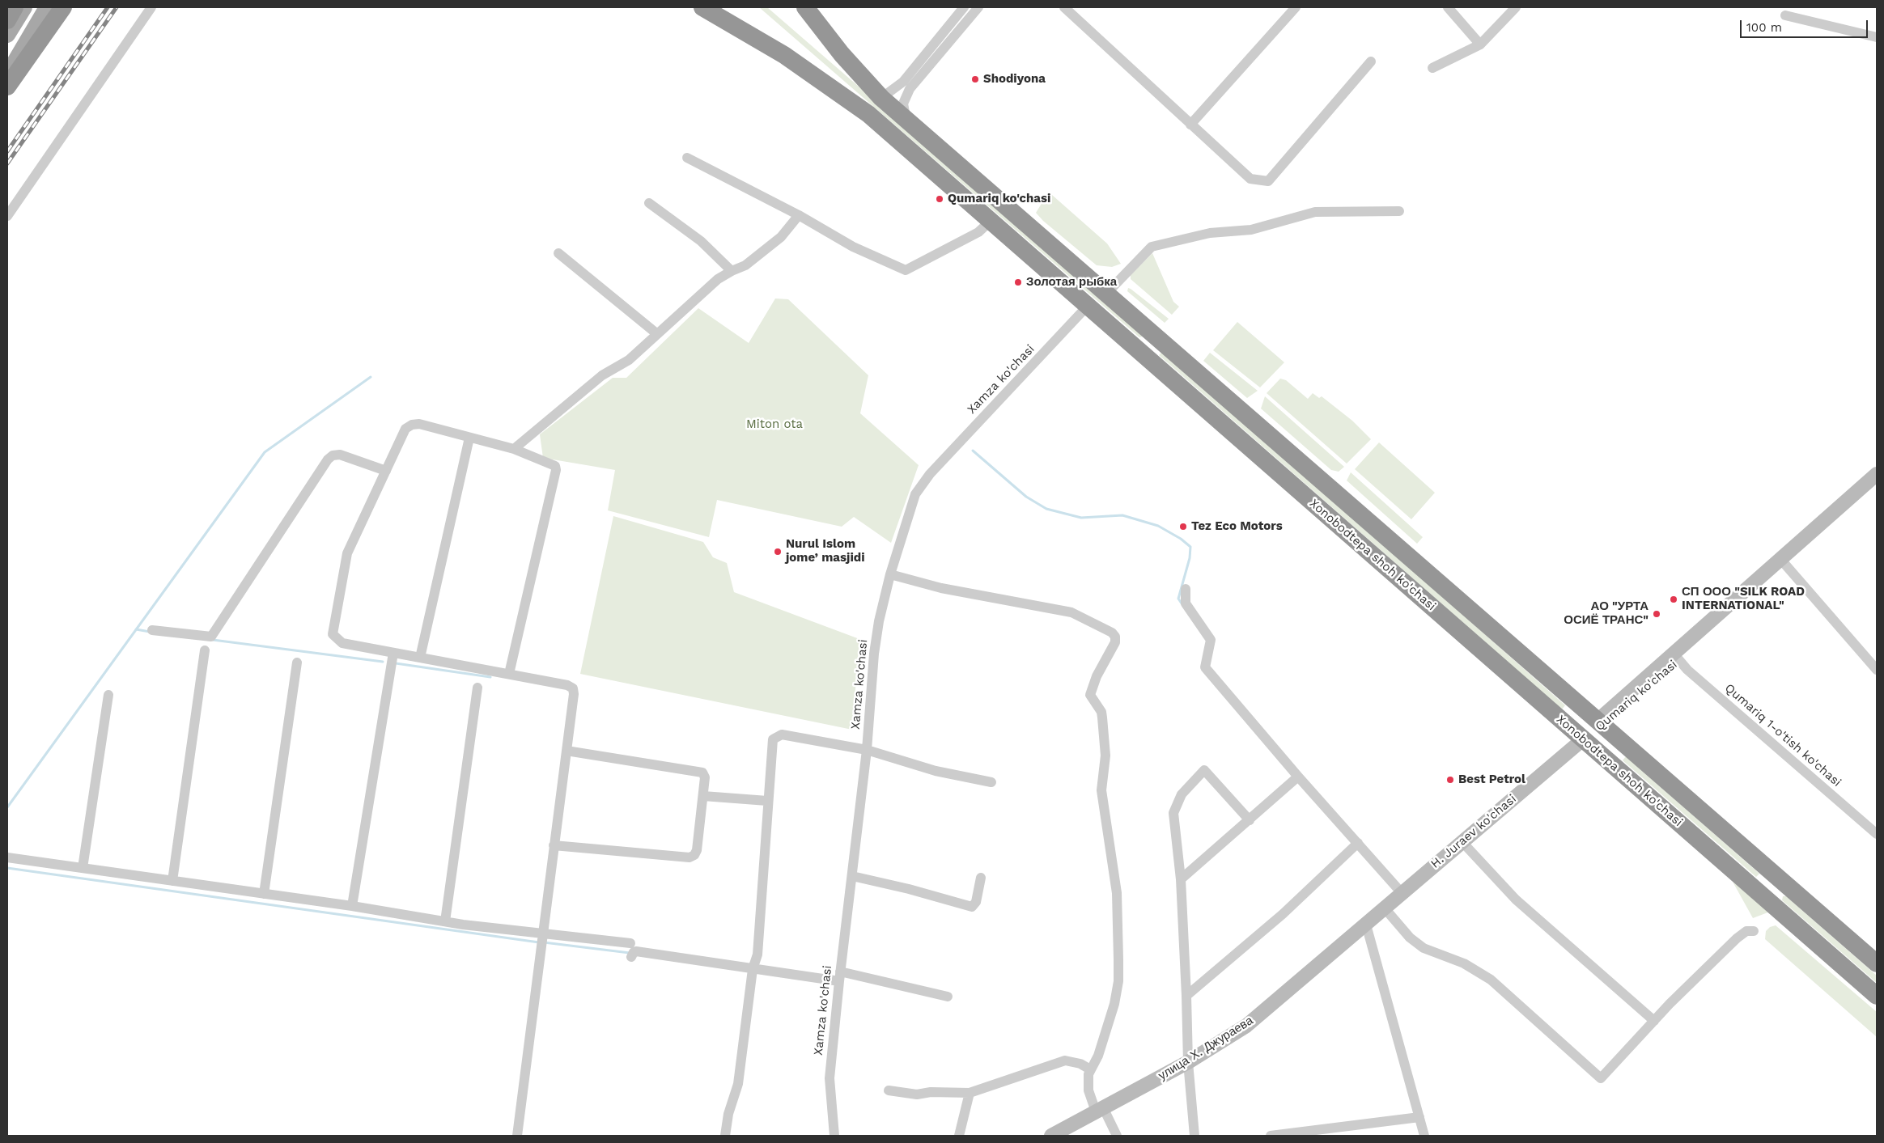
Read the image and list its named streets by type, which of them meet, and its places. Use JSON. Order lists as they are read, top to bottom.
{
  "streets": {
    "highway": ["Xonobodtepa shoh ko'chasi", "Qumariq ko'chasi"],
    "street": [
      "Xamza ko'chasi",
      "Qumariq 1-o'tish ko'chasi",
      "H. Juraev ko'chasi",
      "улица Х. Джураева"
    ]
  },
  "crossings": [
    ["Xamza ko'chasi", "Xonobodtepa shoh ko'chasi"],
    ["Xonobodtepa shoh ko'chasi", "Qumariq ko'chasi"],
    ["Xonobodtepa shoh ko'chasi", "H. Juraev ko'chasi"],
    ["Qumariq ko'chasi", "Qumariq 1-o'tish ko'chasi"],
    ["Qumariq ko'chasi", "H. Juraev ko'chasi"],
    ["H. Juraev ko'chasi", "улица Х. Джураева"]
  ],
  "parks": ["Miton ota"],
  "places": [
    "Shodiyona",
    "Qumariq ko'chasi",
    "Золотая рыбка",
    "Tez Eco Motors",
    "Nurul Islom jome’ masjidi",
    "СП ООО \"SILK ROAD INTERNATIONAL\"",
    "АО \"УРТА ОСИЁ ТРАНС\"",
    "Best Petrol"
  ],
  "scale_bar": "100 m"
}
